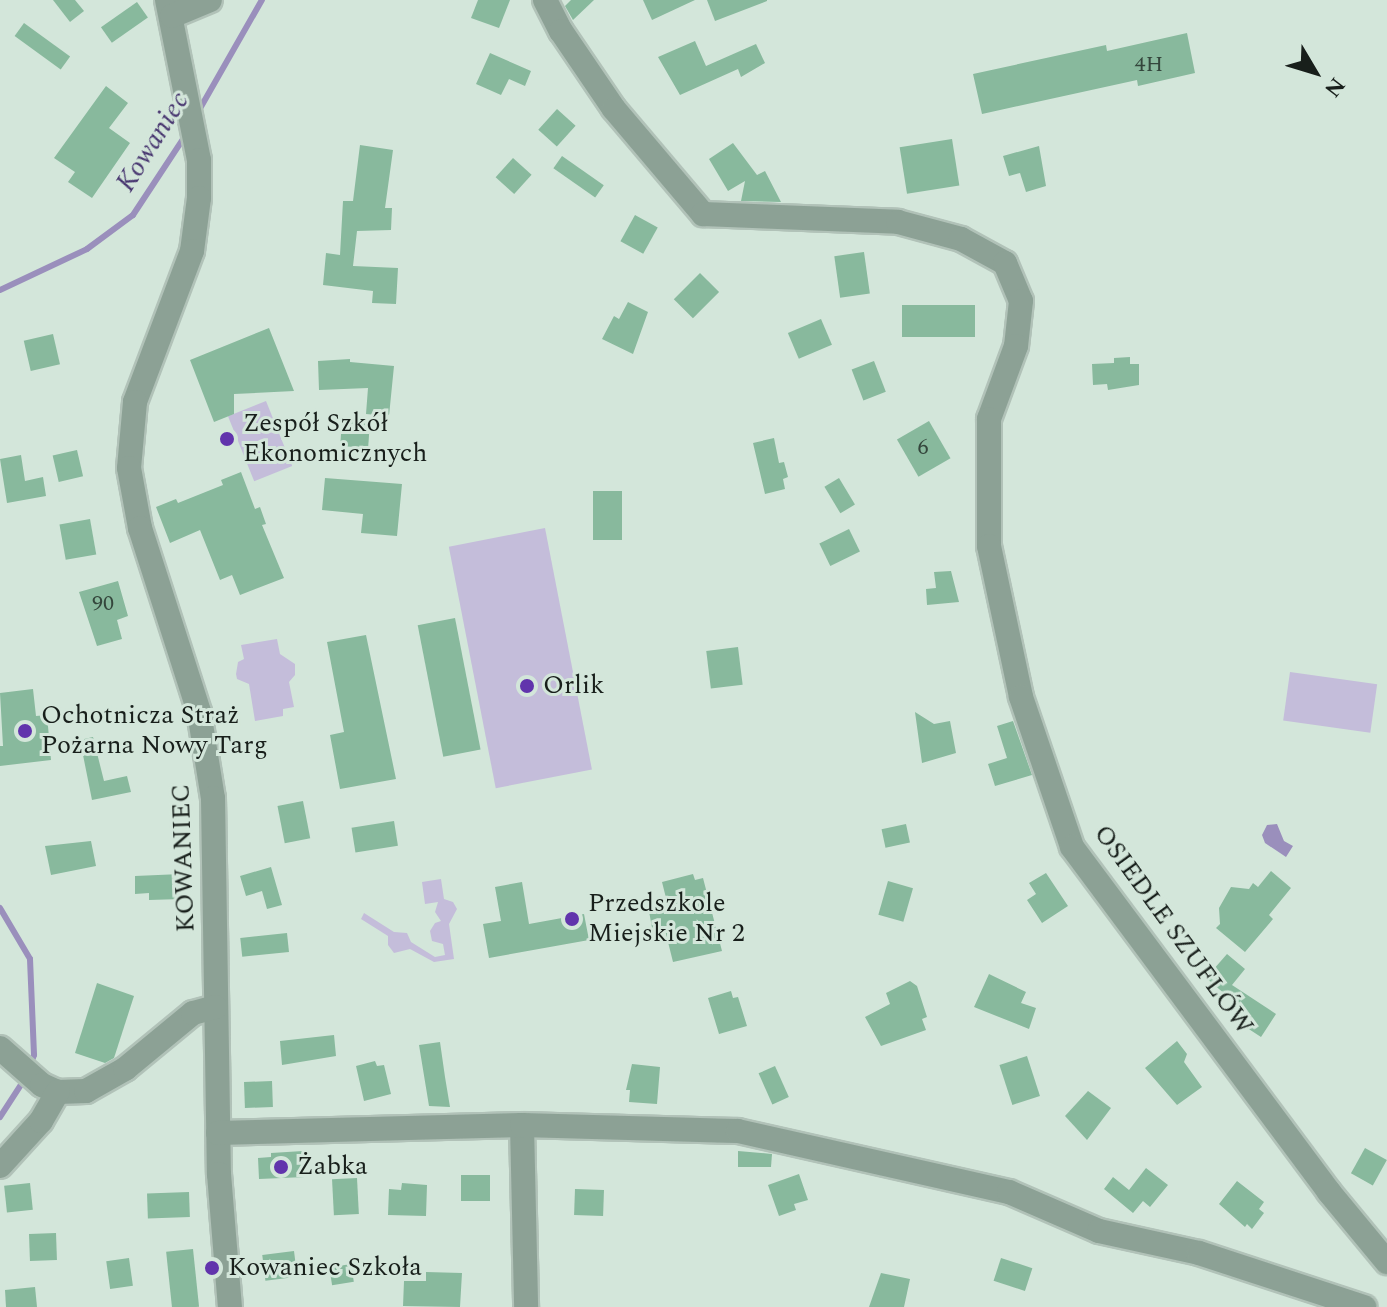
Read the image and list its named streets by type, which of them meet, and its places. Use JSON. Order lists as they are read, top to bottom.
{
  "streets": {
    "street": ["KOWANIEC", "OSIEDLE SZUFLÓW"]
  },
  "water": ["Kowaniec"],
  "places": [
    "Zespół Szkół Ekonomicznych",
    "Orlik",
    "Ochotnicza Straż Pożarna Nowy Targ",
    "Przedszkole Miejskie Nr 2",
    "Żabka",
    "Kowaniec Szkoła"
  ],
  "house_numbers": ["4H", "6", "90"],
  "north": "bottom right"
}
